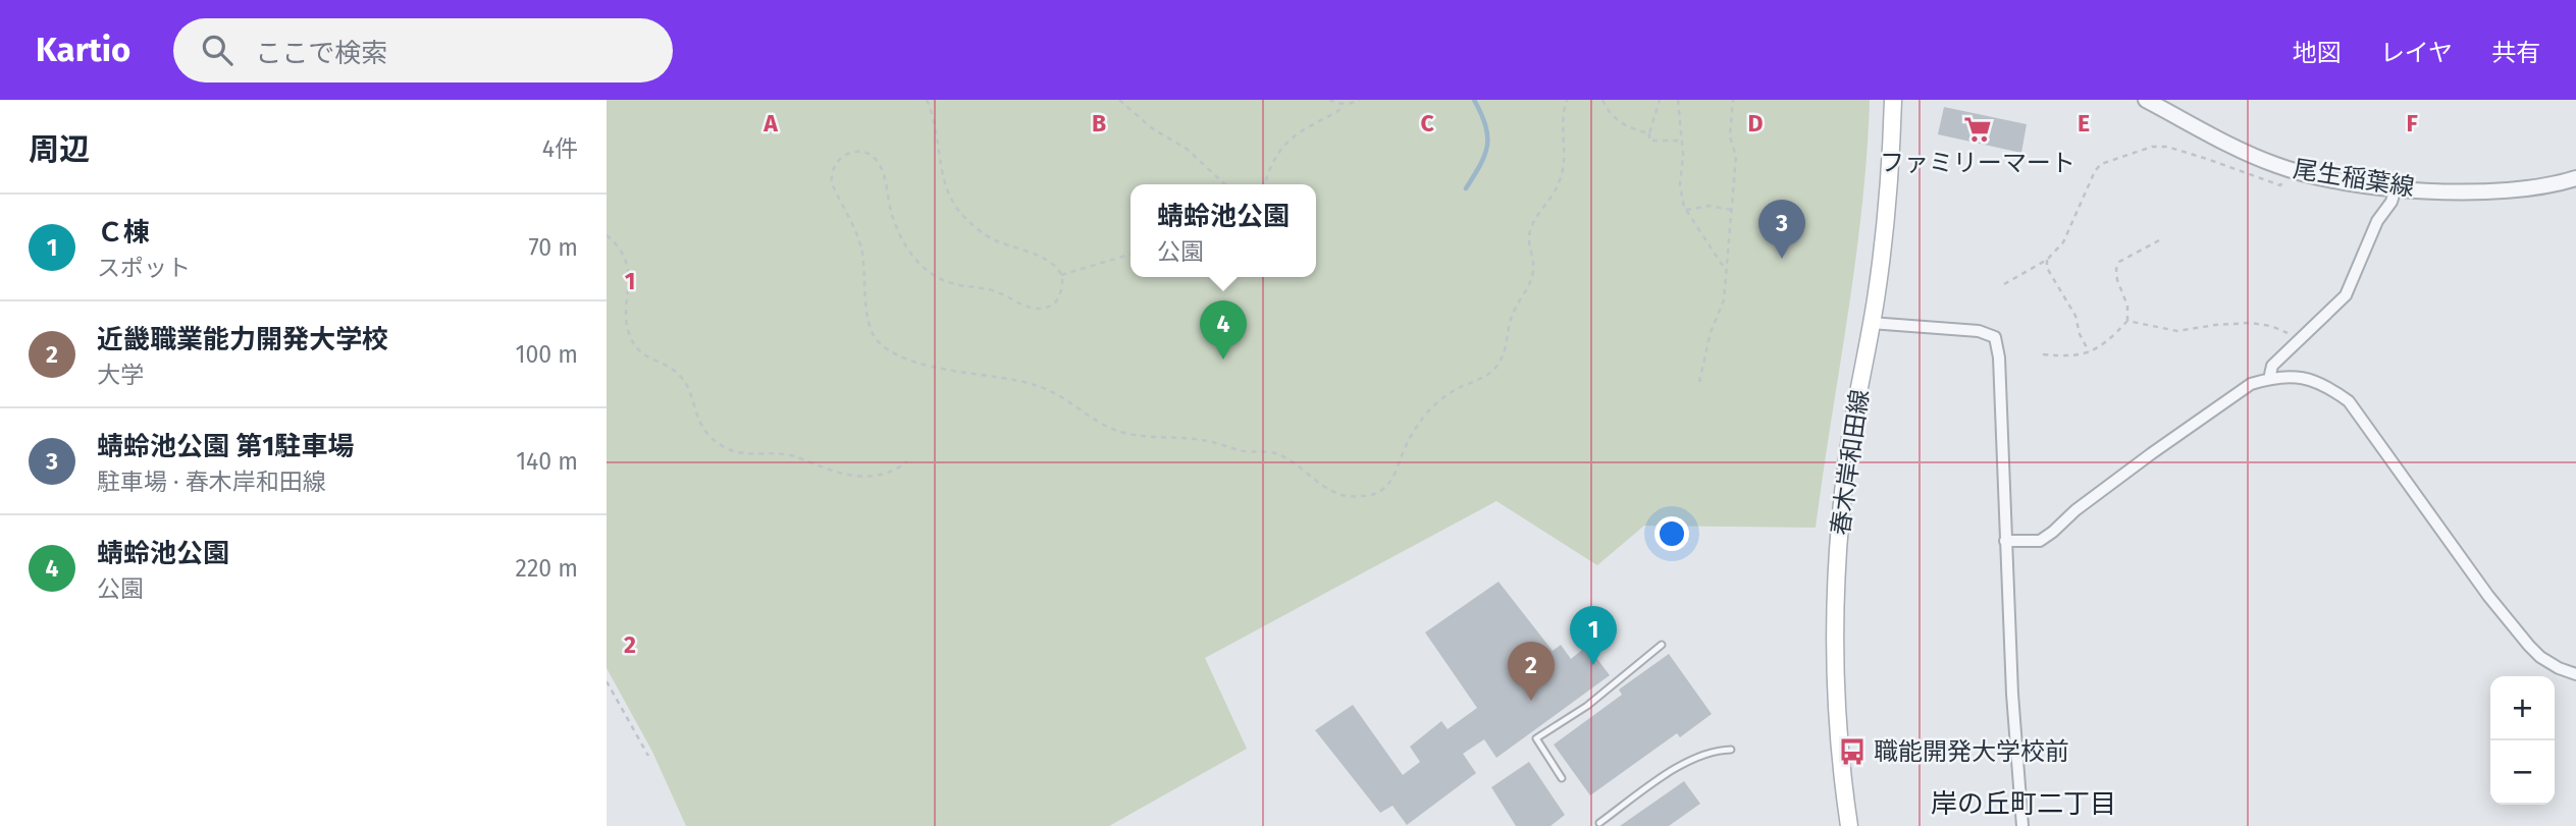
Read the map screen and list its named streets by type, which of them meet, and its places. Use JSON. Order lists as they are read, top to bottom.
{
  "streets": {
    "main road": ["春木岸和田線"],
    "street": ["尾生稲葉線"]
  },
  "districts": ["岸の丘町二丁目"],
  "places": {
    "supermarket": ["ファミリーマート"],
    "bus stop": ["職能開発大学校前"]
  },
  "page": {
    "header": "Kartio",
    "search": "ここで検索",
    "nav": ["地図", "レイヤ", "共有"],
    "heading": ["周辺", "4件"],
    "popup": ["蜻蛉池公園", "公園"],
    "list": [
      {
        "mark": "1",
        "name": "Ｃ棟",
        "note": "スポット",
        "value": "70 m"
      },
      {
        "mark": "2",
        "name": "近畿職業能力開発大学校",
        "note": "大学",
        "value": "100 m"
      },
      {
        "mark": "3",
        "name": "蜻蛉池公園 第1駐車場",
        "note": "駐車場 · 春木岸和田線",
        "value": "140 m"
      },
      {
        "mark": "4",
        "name": "蜻蛉池公園",
        "note": "公園",
        "value": "220 m"
      }
    ],
    "pins": [
      "3",
      "4",
      "1",
      "2"
    ],
    "map_buttons": ["+", "−"]
  },
  "grid": {
    "columns": [
      "A",
      "B",
      "C",
      "D",
      "E",
      "F"
    ],
    "rows": ["1", "2"]
  }
}
